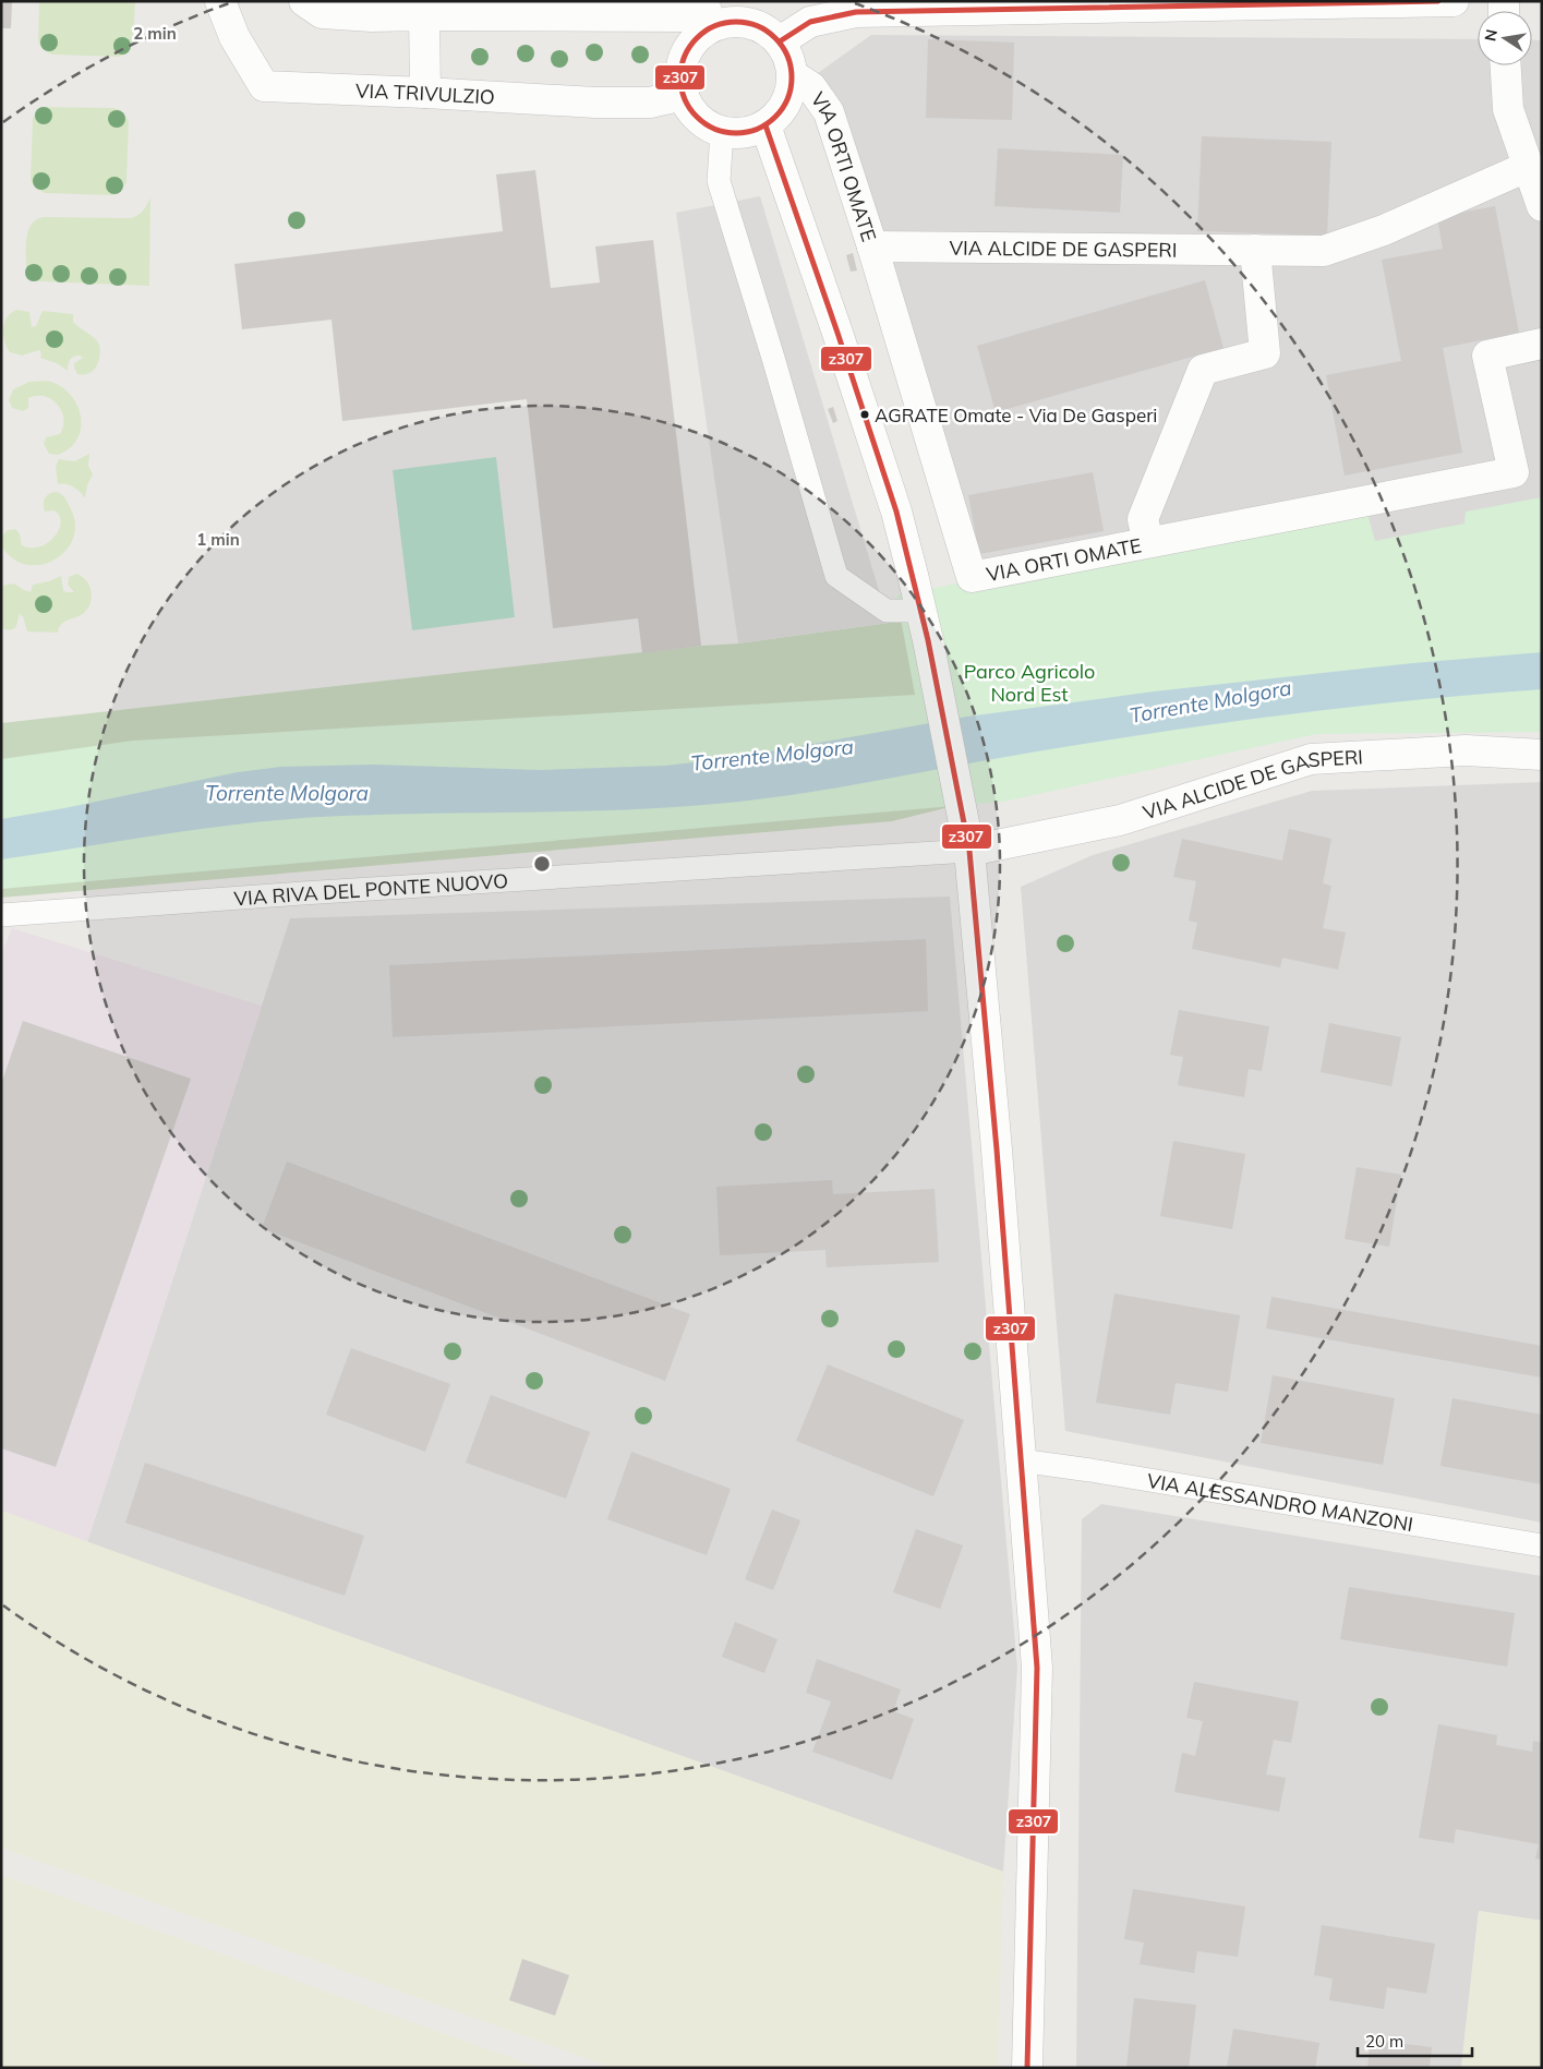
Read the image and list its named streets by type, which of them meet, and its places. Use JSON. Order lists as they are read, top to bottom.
{
  "streets": {
    "street": ["VIA TRIVULZIO", "VIA ORTI OMATE", "VIA ALCIDE DE GASPERI"],
    "lane": ["VIA RIVA DEL PONTE NUOVO", "VIA ALESSANDRO MANZONI"]
  },
  "crossings": [
    ["VIA TRIVULZIO", "VIA ORTI OMATE"],
    ["VIA ORTI OMATE", "VIA ALCIDE DE GASPERI"],
    ["VIA ALCIDE DE GASPERI", "VIA RIVA DEL PONTE NUOVO"]
  ],
  "water": ["Torrente Molgora"],
  "parks": ["Parco Agricolo Nord Est"],
  "places": ["AGRATE Omate - Via De Gasperi"],
  "lines": ["transit line z307"],
  "scale_bar": "20 m",
  "north": "left",
  "rings": ["2 min", "1 min"]
}
